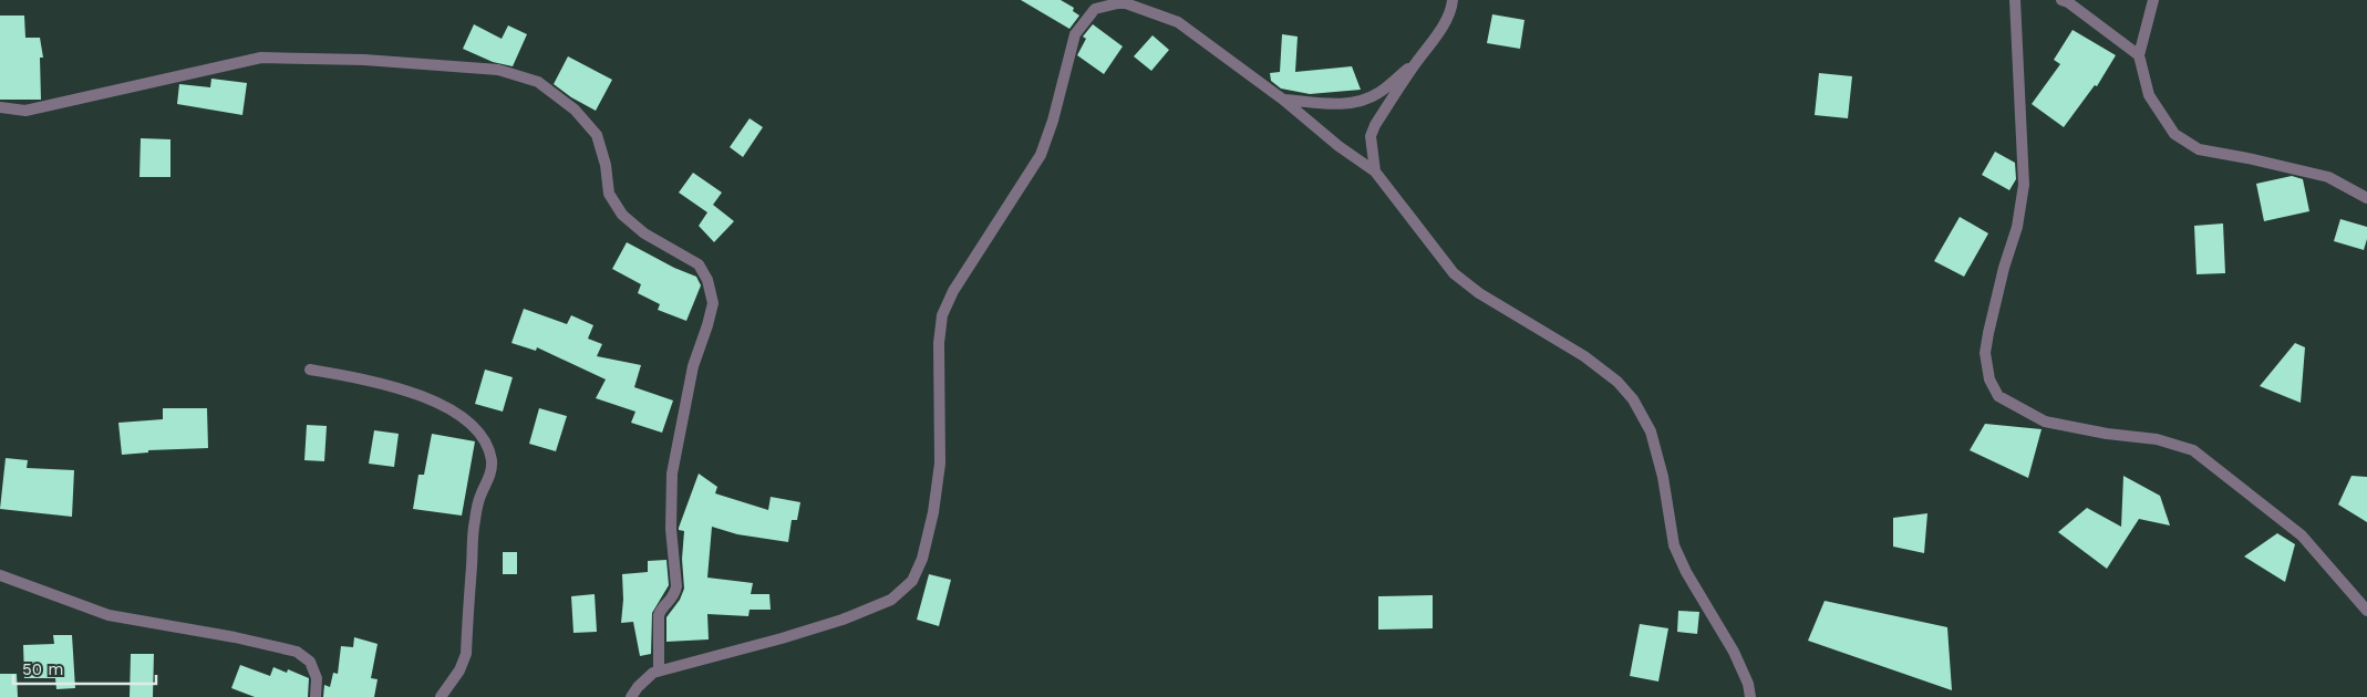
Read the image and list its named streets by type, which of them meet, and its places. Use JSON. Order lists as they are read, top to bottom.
{
  "scale_bar": "50 m"
}
